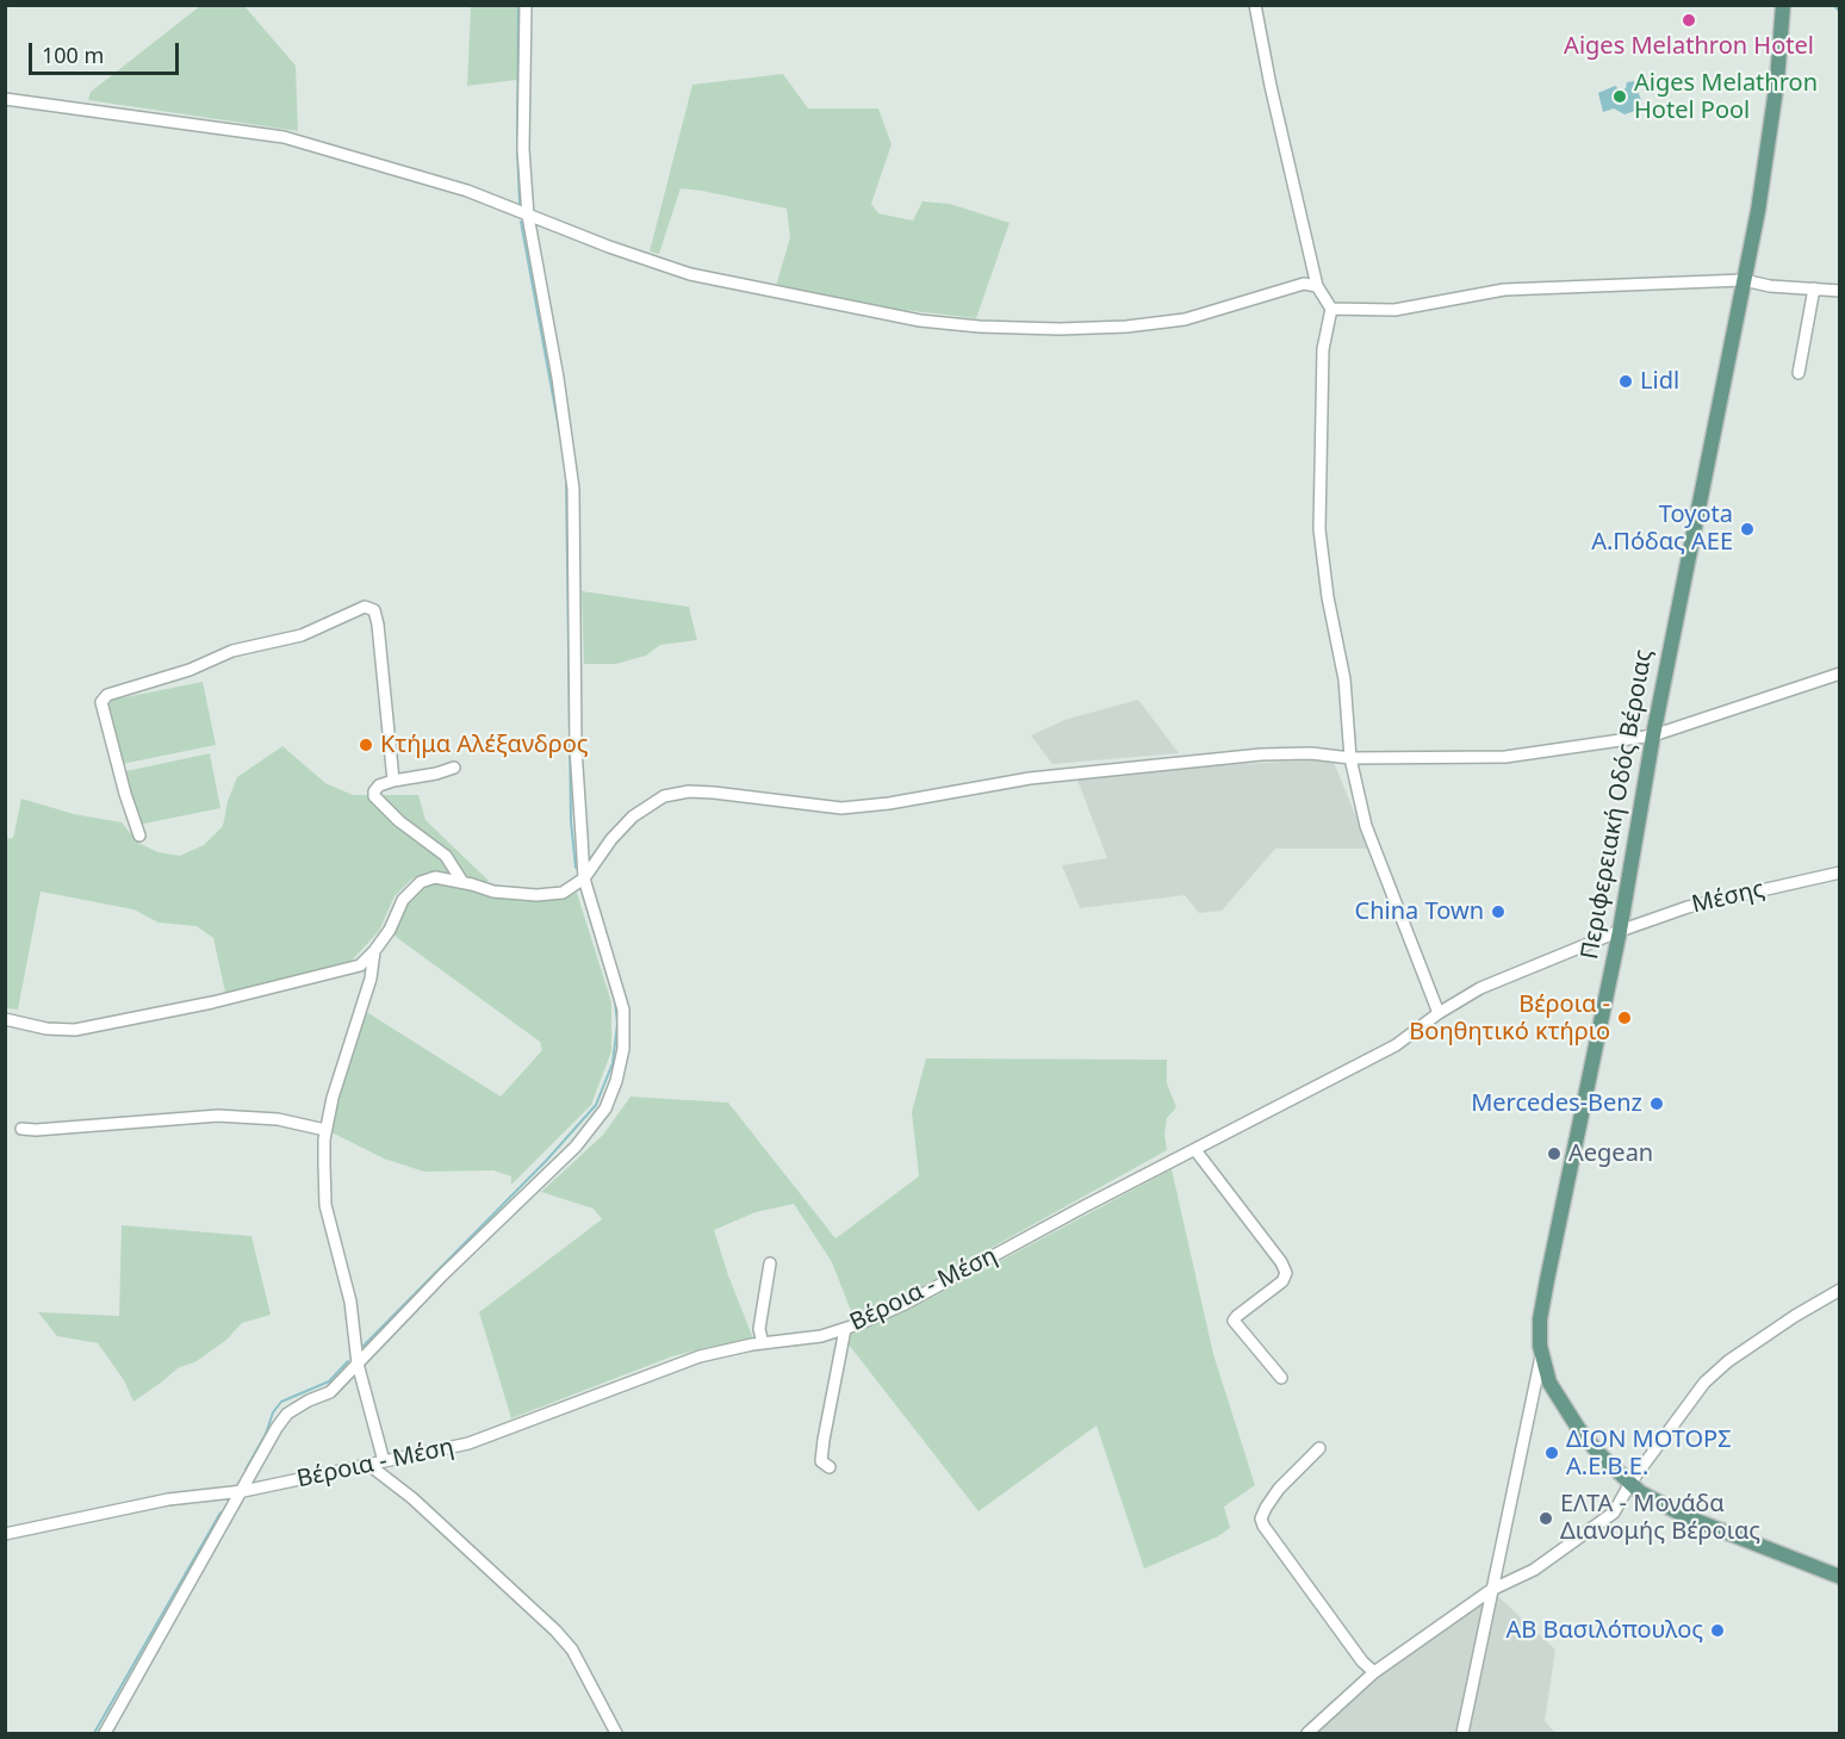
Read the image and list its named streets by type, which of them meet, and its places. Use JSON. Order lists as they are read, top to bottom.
{
  "streets": {
    "main road": ["Περιφερειακή Οδός Βέροιας"],
    "street": ["Μέσης", "Βέροια - Μέση"]
  },
  "crossings": [
    ["Περιφερειακή Οδός Βέροιας", "Μέσης"],
    ["Περιφερειακή Οδός Βέροιας", "Βέροια - Μέση"],
    ["Μέσης", "Βέροια - Μέση"]
  ],
  "places": [
    "Aiges Melathron Hotel",
    "Aiges Melathron Hotel Pool",
    "Lidl",
    "Toyota Α.Πόδας ΑΕΕ",
    "Κτήμα Αλέξανδρος",
    "China Town",
    "Βέροια - Βοηθητικό κτήριο",
    "Mercedes-Benz",
    "Aegean",
    "ΔΙΟΝ ΜΟΤΟΡΣ Α.Ε.Β.Ε.",
    "ΕΛΤΑ - Μονάδα Διανομής Βέροιας",
    "ΑΒ Βασιλόπουλος"
  ],
  "scale_bar": "100 m"
}
